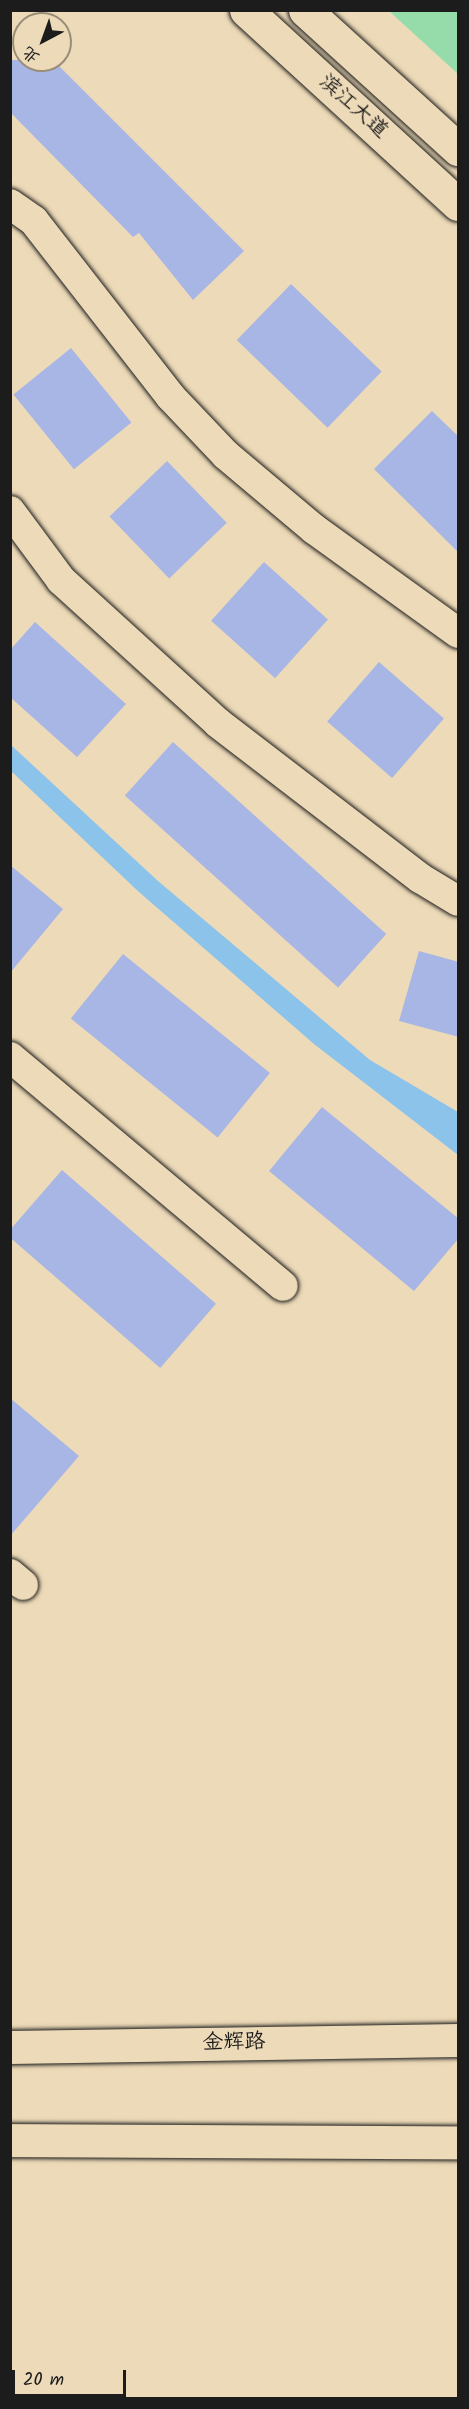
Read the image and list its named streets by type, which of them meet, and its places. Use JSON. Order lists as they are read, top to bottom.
{
  "streets": {
    "main road": ["滨江大道", "金辉路"]
  },
  "scale_bar": "20 m",
  "north": "bottom left"
}
